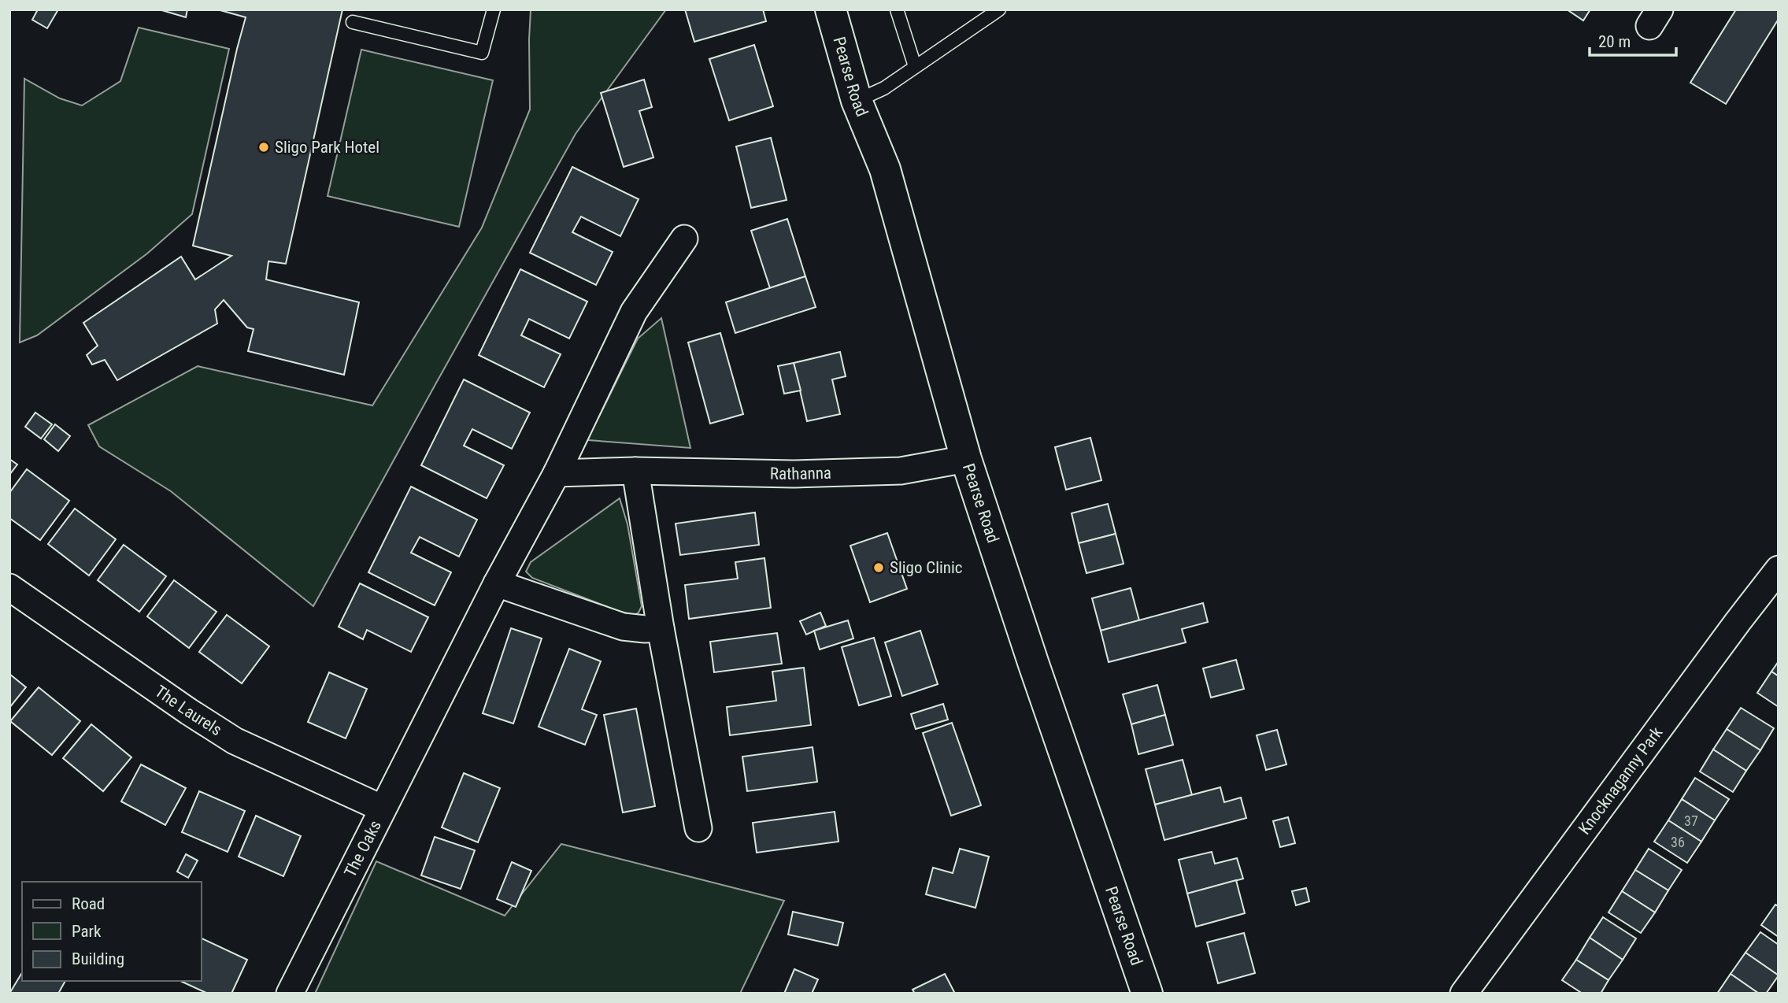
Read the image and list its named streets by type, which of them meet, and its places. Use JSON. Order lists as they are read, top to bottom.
{
  "streets": {
    "main road": ["Pearse Road"],
    "street": [
      "Rathanna",
      "The Laurels",
      "Knocknaganny Park",
      "The Oaks"
    ]
  },
  "crossings": [
    ["Pearse Road", "Rathanna"],
    ["The Laurels", "The Oaks"]
  ],
  "places": ["Sligo Park Hotel", "Sligo Clinic"],
  "house_numbers": ["37", "36"],
  "legend": ["Road", "Park", "Building"],
  "scale_bar": "20 m"
}
